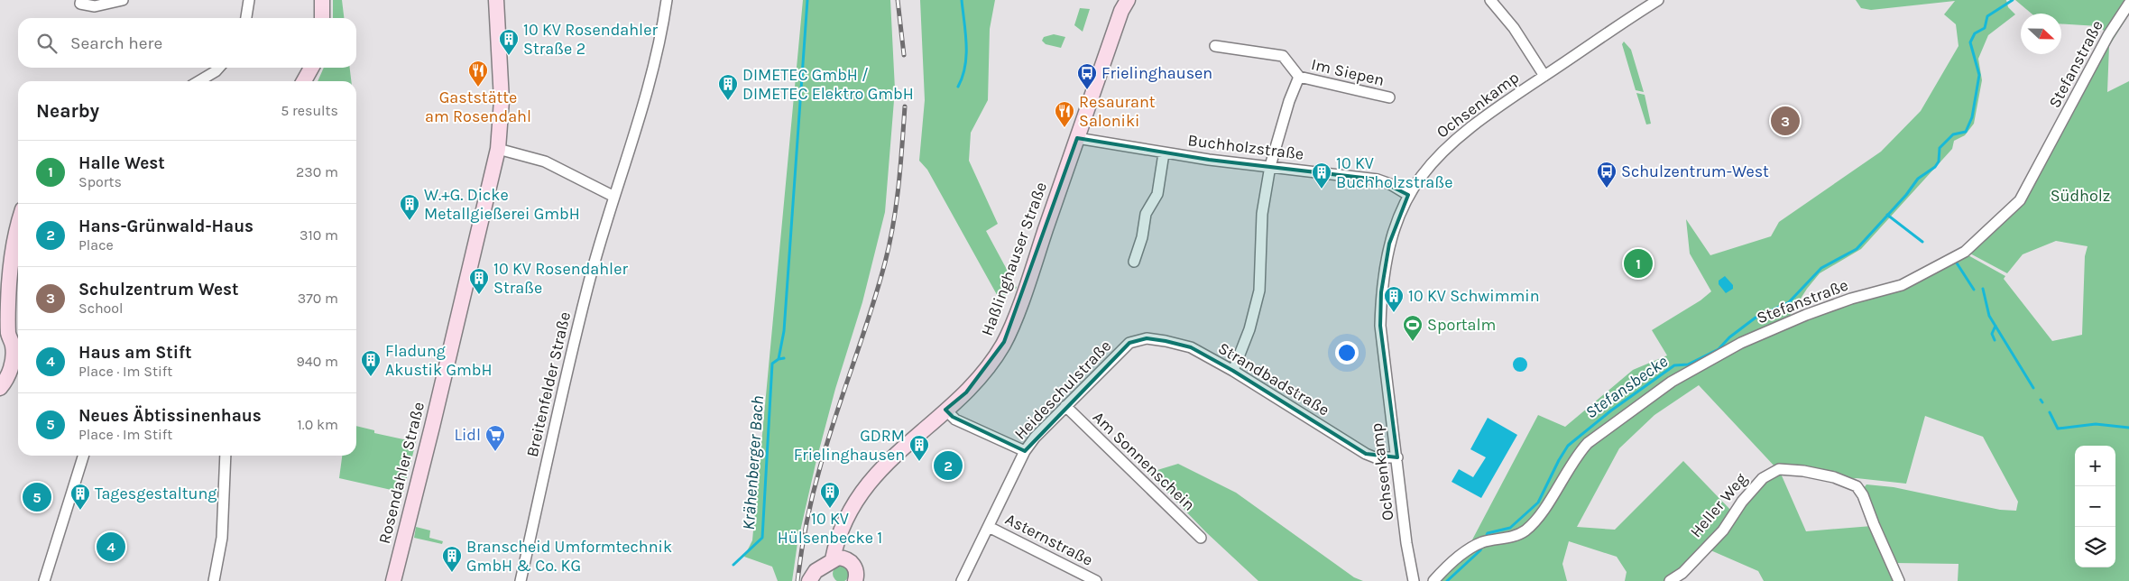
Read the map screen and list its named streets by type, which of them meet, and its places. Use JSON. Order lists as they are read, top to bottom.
{
  "streets": {
    "main road": ["Haßlinghauser Straße", "Rosendahler Straße"],
    "street": [
      "Stefanstraße",
      "Im Siepen",
      "Ochsenkamp",
      "Buchholzstraße",
      "Strandbadstraße",
      "Breitenfelder Straße",
      "Heideschulstraße",
      "Am Sonnenschein",
      "Heller Weg",
      "Asternstraße"
    ]
  },
  "crossings": [
    ["Im Siepen", "Buchholzstraße"],
    ["Im Siepen", "Strandbadstraße"],
    ["Ochsenkamp", "Buchholzstraße"],
    ["Ochsenkamp", "Strandbadstraße"],
    ["Buchholzstraße", "Haßlinghauser Straße"],
    ["Strandbadstraße", "Heideschulstraße"],
    ["Heideschulstraße", "Am Sonnenschein"],
    ["Heideschulstraße", "Asternstraße"]
  ],
  "water": ["Stefansbecke", "Krähenberger Bach"],
  "parks": ["Südholz"],
  "places": {
    "building": [
      "10 KV Rosendahler Straße 2",
      "DIMETEC GmbH / DIMETEC Elektro GmbH",
      "10 KV Buchholzstraße",
      "W.+G. Dicke Metallgießerei GmbH",
      "10 KV Rosendahler Straße",
      "10 KV Schwimmin",
      "Fladung Akustik GmbH",
      "GDRM Frielinghausen",
      "10 KV Hülsenbecke 1",
      "Tagesgestaltung",
      "Branscheid Umformtechnik GmbH & Co. KG"
    ],
    "restaurant": ["Gaststätte am Rosendahl", "Resaurant Saloniki"],
    "bus stop": ["Frielinghausen", "Schulzentrum-West"],
    "sports": ["Sportalm"],
    "supermarket": ["Lidl"]
  },
  "north": "right",
  "page": {
    "search": "Search here",
    "heading": ["Nearby", "5 results"],
    "pins": [
      "3",
      "1",
      "2",
      "5",
      "4"
    ],
    "list": [
      {
        "mark": "1",
        "name": "Halle West",
        "note": "Sports",
        "value": "230 m"
      },
      {
        "mark": "2",
        "name": "Hans-Grünwald-Haus",
        "note": "Place",
        "value": "310 m"
      },
      {
        "mark": "3",
        "name": "Schulzentrum West",
        "note": "School",
        "value": "370 m"
      },
      {
        "mark": "4",
        "name": "Haus am Stift",
        "note": "Place · Im Stift",
        "value": "940 m"
      },
      {
        "mark": "5",
        "name": "Neues Äbtissinenhaus",
        "note": "Place · Im Stift",
        "value": "1.0 km"
      }
    ],
    "map_buttons": ["+", "−"]
  }
}
